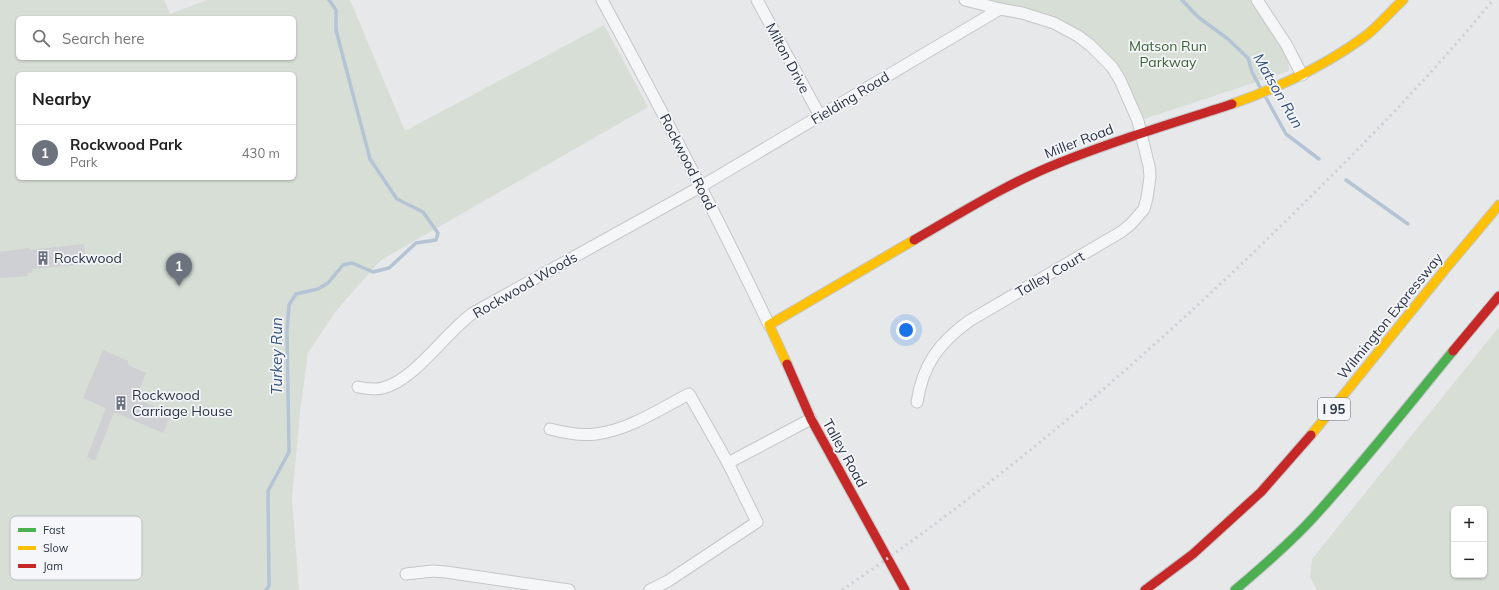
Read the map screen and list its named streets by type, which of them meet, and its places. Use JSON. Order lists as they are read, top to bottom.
{
  "streets": {
    "main road": [
      "Miller Road",
      "Wilmington Expressway",
      "I 95",
      "Talley Road"
    ],
    "street": [
      "Milton Drive",
      "Fielding Road",
      "Rockwood Road",
      "Talley Court",
      "Rockwood Woods"
    ]
  },
  "crossings": [
    ["Milton Drive", "Fielding Road"],
    ["Fielding Road", "Rockwood Road"],
    ["Fielding Road", "Talley Court"],
    ["Fielding Road", "Rockwood Woods"],
    ["Miller Road", "Rockwood Road"],
    ["Miller Road", "Talley Court"],
    ["Miller Road", "Talley Road"],
    ["Rockwood Road", "Rockwood Woods"],
    ["Rockwood Road", "Talley Road"]
  ],
  "water": ["Matson Run", "Turkey Run"],
  "parks": ["Matson Run Parkway"],
  "places": {
    "building": ["Rockwood", "Rockwood Carriage House"]
  },
  "legend": ["Fast", "Slow", "Jam"],
  "page": {
    "search": "Search here",
    "heading": "Nearby",
    "list": [
      {
        "mark": "1",
        "name": "Rockwood Park",
        "note": "Park",
        "value": "430 m"
      }
    ],
    "pins": "1",
    "map_buttons": ["+", "−"]
  }
}
